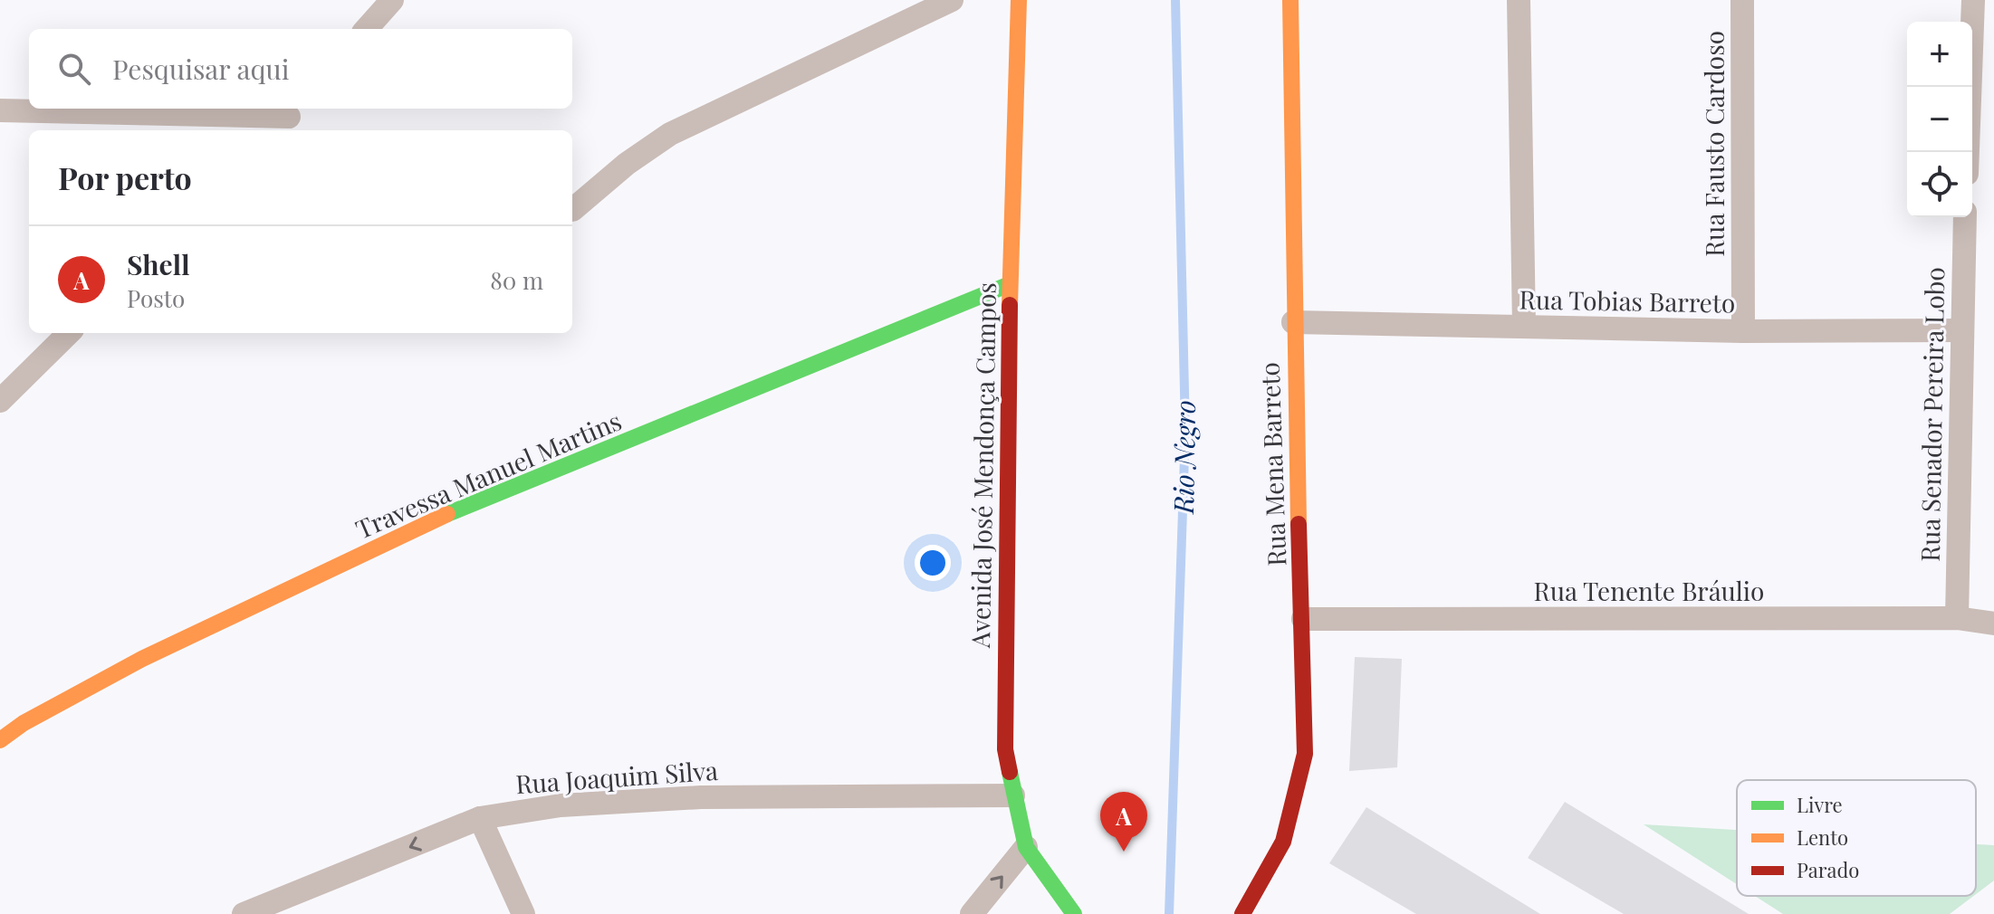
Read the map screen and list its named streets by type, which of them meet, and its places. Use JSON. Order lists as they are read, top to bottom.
{
  "streets": {
    "street": [
      "Rua Fausto Cardoso",
      "Rua Tobias Barreto",
      "Rua Senador Pereira Lobo",
      "Rua Mena Barreto",
      "Avenida José Mendonça Campos",
      "Travessa Manuel Martins",
      "Rua Tenente Bráulio",
      "Rua Joaquim Silva"
    ]
  },
  "crossings": [
    ["Rua Fausto Cardoso", "Rua Tobias Barreto"],
    ["Rua Tobias Barreto", "Rua Senador Pereira Lobo"],
    ["Rua Tobias Barreto", "Rua Mena Barreto"],
    ["Rua Senador Pereira Lobo", "Rua Tenente Bráulio"],
    ["Rua Mena Barreto", "Rua Tenente Bráulio"],
    ["Avenida José Mendonça Campos", "Travessa Manuel Martins"],
    ["Avenida José Mendonça Campos", "Rua Joaquim Silva"]
  ],
  "water": ["Rio Negro"],
  "legend": ["Livre", "Lento", "Parado"],
  "page": {
    "map_buttons": ["+", "−"],
    "search": "Pesquisar aqui",
    "heading": "Por perto",
    "list": [
      {
        "mark": "A",
        "name": "Shell",
        "note": "Posto",
        "value": "80 m"
      }
    ],
    "pins": "A"
  }
}
